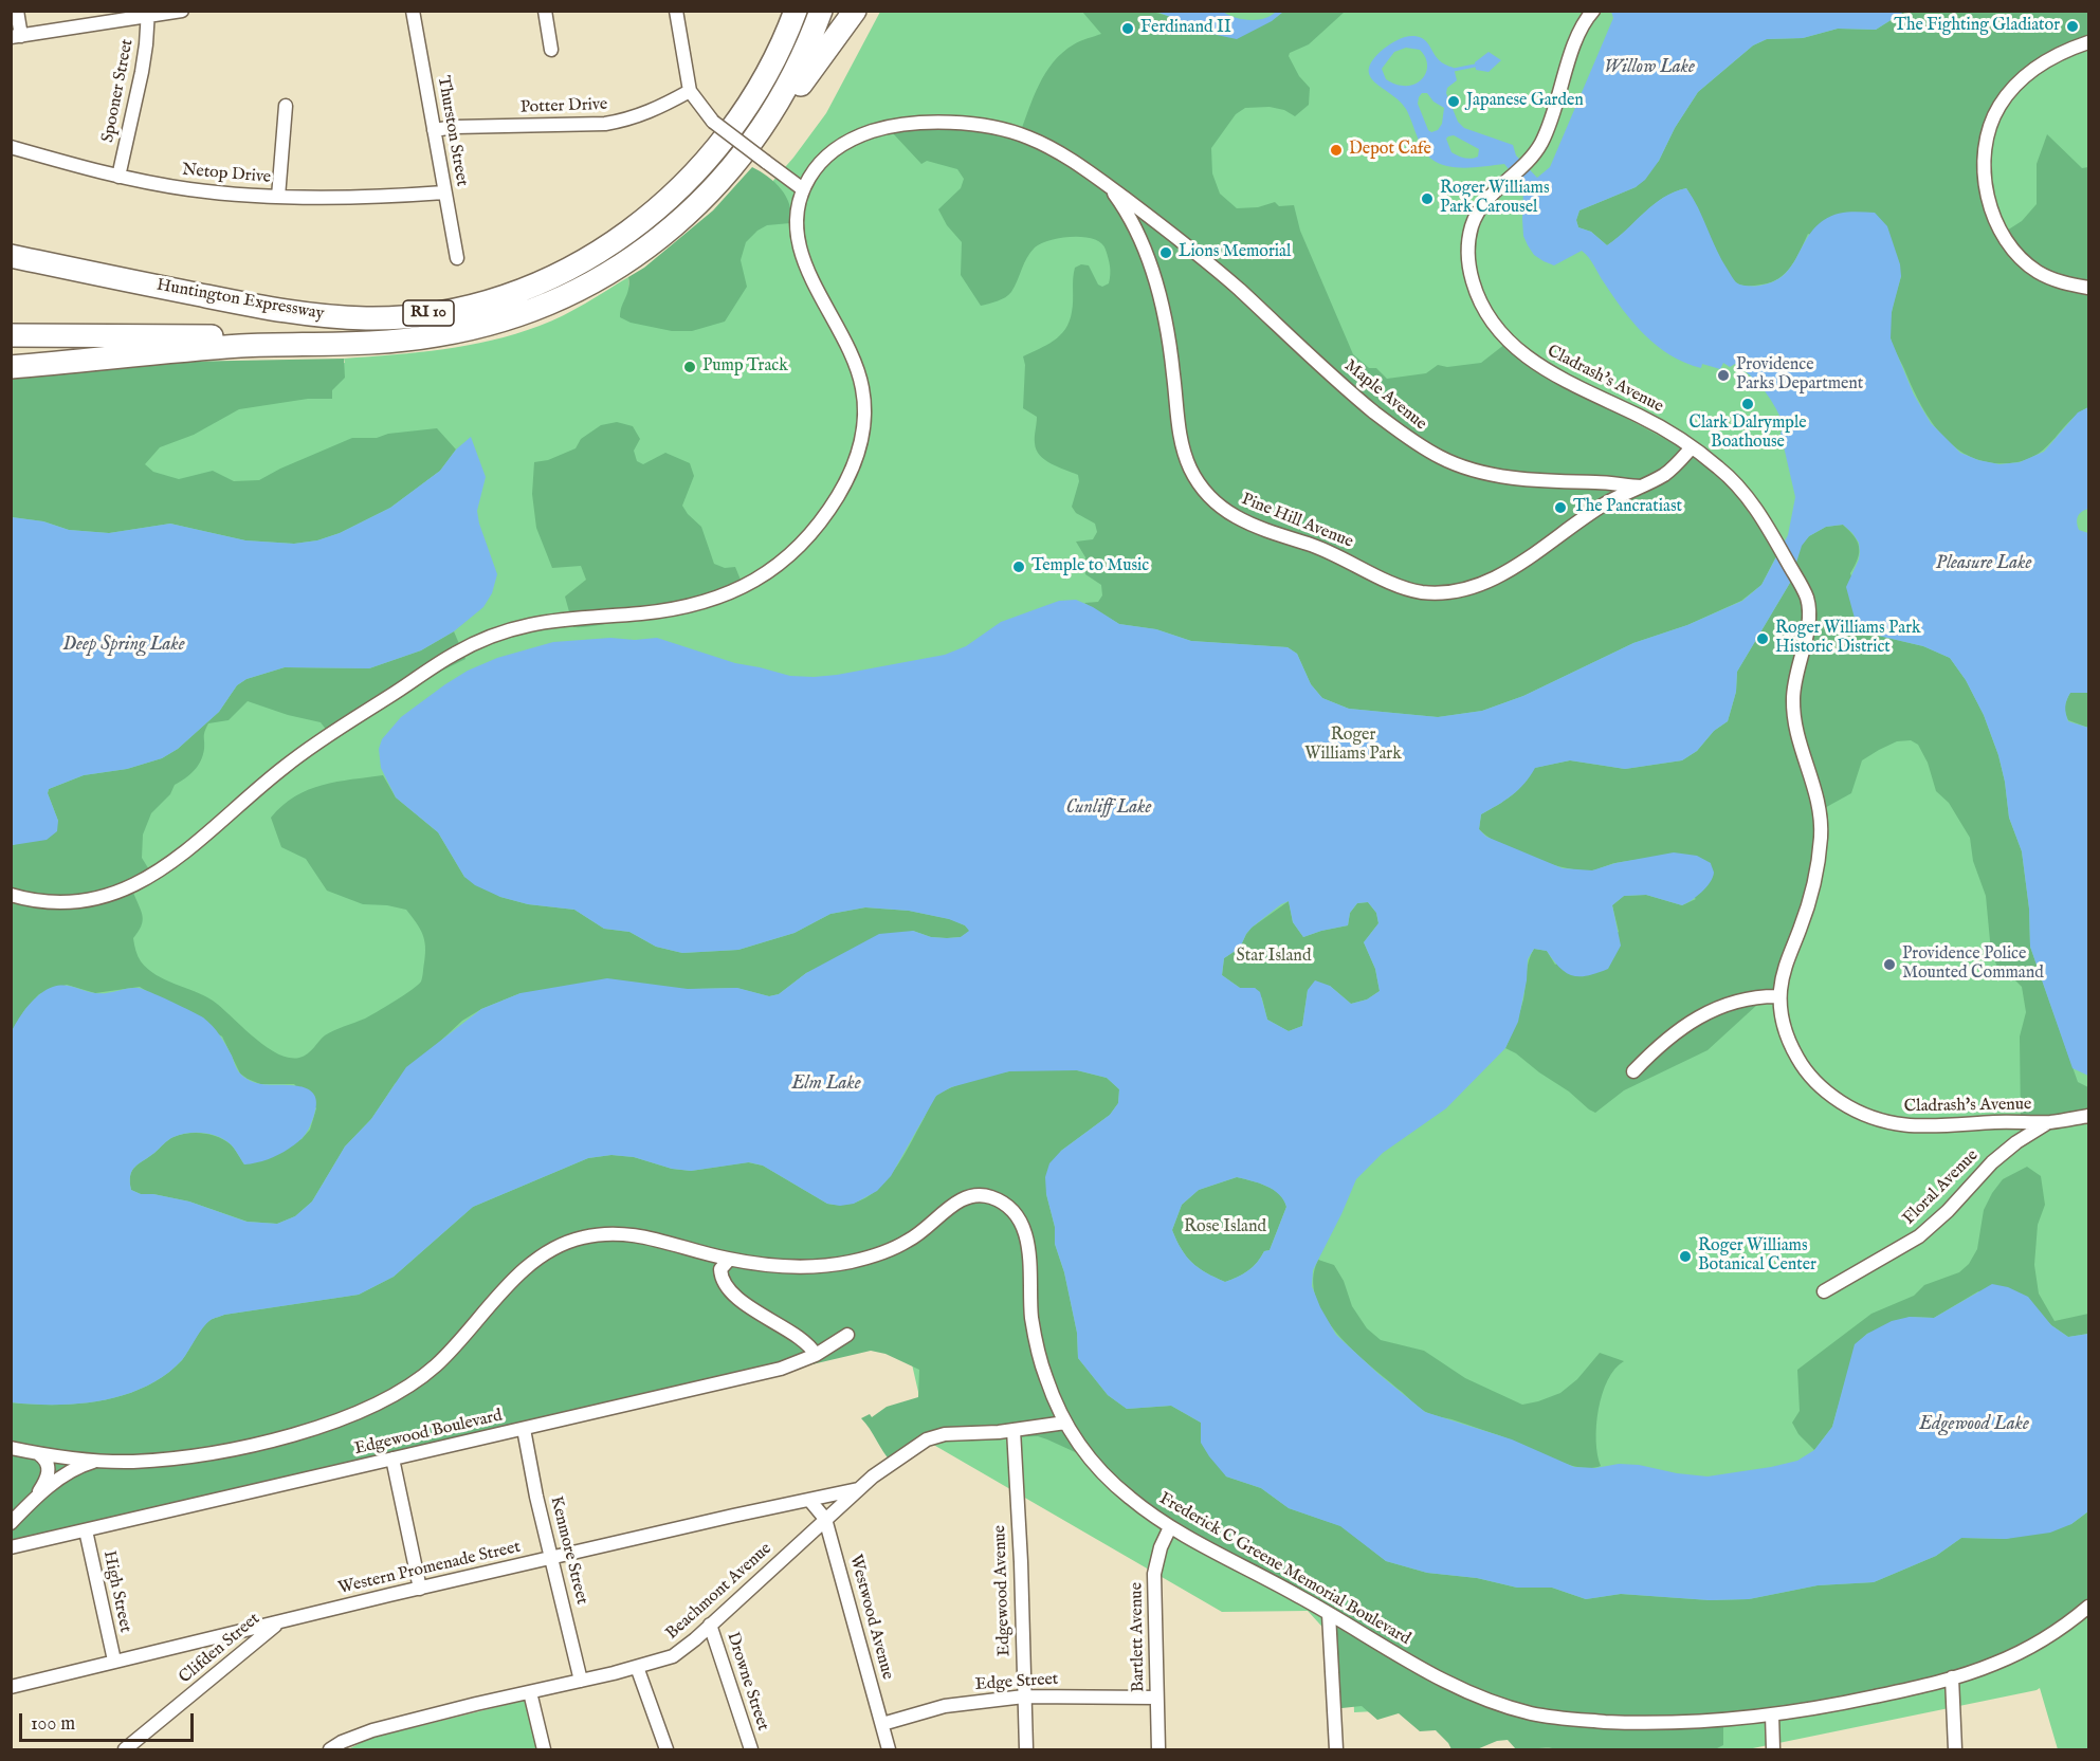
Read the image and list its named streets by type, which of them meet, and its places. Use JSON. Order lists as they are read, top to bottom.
{
  "streets": {
    "highway": ["Huntington Expressway", "RI 10"],
    "street": [
      "Spooner Street",
      "Potter Drive",
      "Thurston Street",
      "Netop Drive",
      "Cladrash's Avenue",
      "Maple Avenue",
      "Pine Hill Avenue",
      "Floral Avenue",
      "Edgewood Boulevard",
      "Kenmore Street",
      "Western Promenade Street",
      "Frederick C Greene Memorial Boulevard",
      "Edgewood Avenue",
      "High Street",
      "Beachmont Avenue",
      "Westwood Avenue",
      "Bartlett Avenue",
      "Clifden Street",
      "Drowne Street",
      "Edge Street"
    ]
  },
  "crossings": [
    ["Spooner Street", "Netop Drive"],
    ["Potter Drive", "Thurston Street"],
    ["Thurston Street", "Netop Drive"],
    ["Cladrash's Avenue", "Floral Avenue"],
    ["Maple Avenue", "Pine Hill Avenue"],
    ["Edgewood Boulevard", "Kenmore Street"],
    ["Edgewood Boulevard", "High Street"],
    ["Kenmore Street", "Western Promenade Street"],
    ["Kenmore Street", "Beachmont Avenue"],
    ["Western Promenade Street", "High Street"],
    ["Western Promenade Street", "Beachmont Avenue"],
    ["Western Promenade Street", "Westwood Avenue"],
    ["Western Promenade Street", "Clifden Street"],
    ["Frederick C Greene Memorial Boulevard", "Beachmont Avenue"],
    ["Frederick C Greene Memorial Boulevard", "Bartlett Avenue"],
    ["Edgewood Avenue", "Beachmont Avenue"],
    ["Edgewood Avenue", "Edge Street"],
    ["Beachmont Avenue", "Westwood Avenue"],
    ["Beachmont Avenue", "Drowne Street"],
    ["Westwood Avenue", "Edge Street"],
    ["Bartlett Avenue", "Edge Street"]
  ],
  "water": [
    "Willow Lake",
    "Pleasure Lake",
    "Deep Spring Lake",
    "Cunliff Lake",
    "Elm Lake",
    "Edgewood Lake"
  ],
  "parks": ["Roger Williams Park", "Star Island", "Rose Island"],
  "places": [
    "The Fighting Gladiator",
    "Ferdinand II",
    "Japanese Garden",
    "Depot Cafe",
    "Roger Williams Park Carousel",
    "Lions Memorial",
    "Pump Track",
    "Providence Parks Department",
    "Clark Dalrymple Boathouse",
    "The Pancratiast",
    "Temple to Music",
    "Roger Williams Park Historic District",
    "Providence Police Mounted Command",
    "Roger Williams Botanical Center"
  ],
  "scale_bar": "100 m"
}
